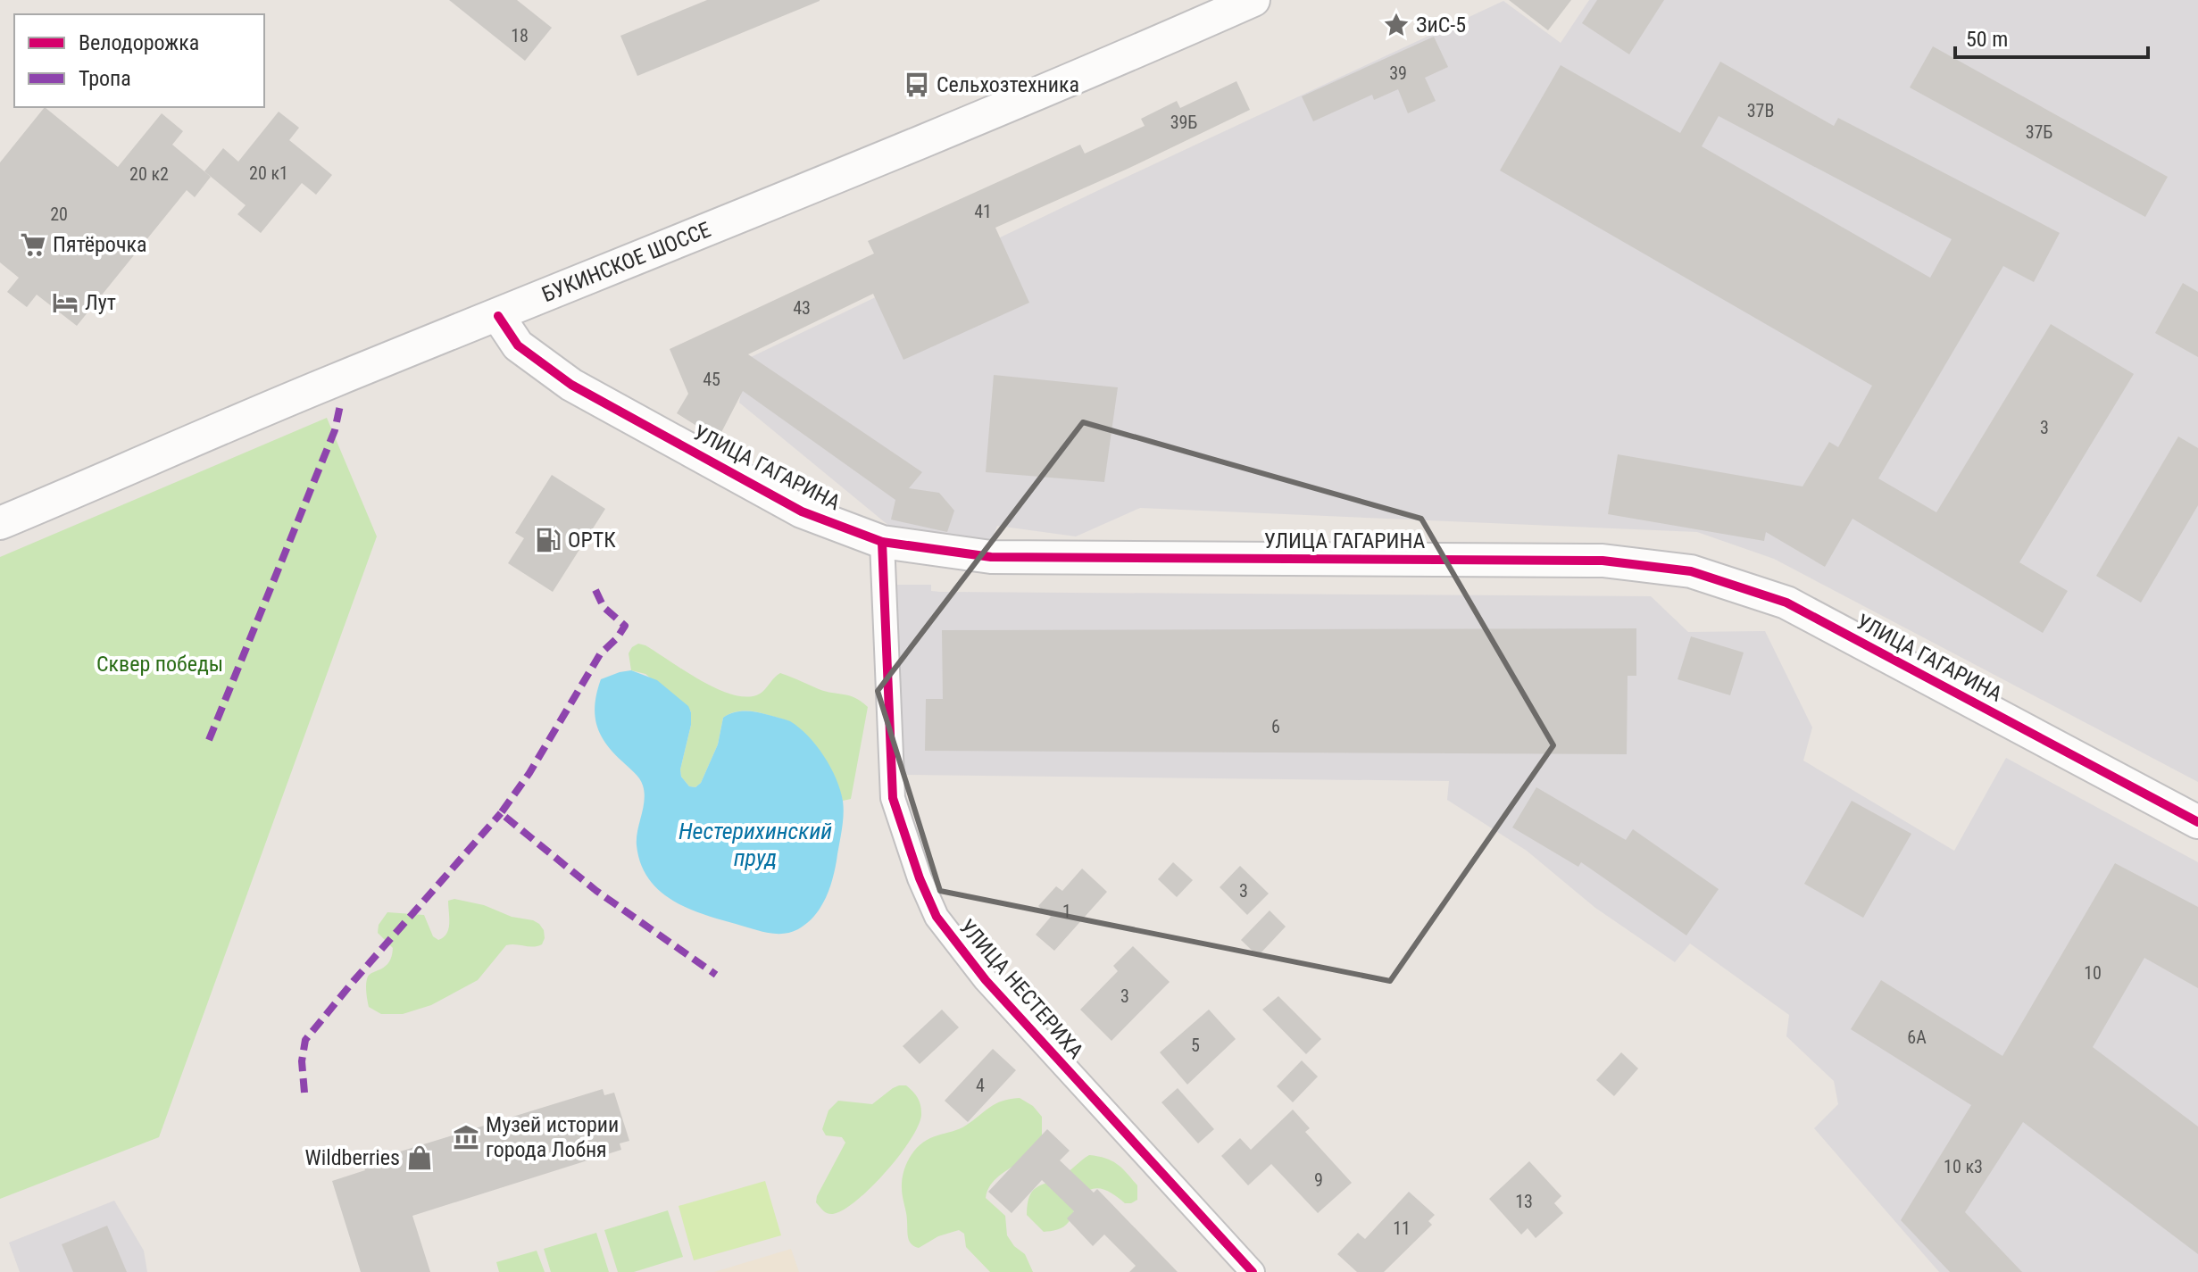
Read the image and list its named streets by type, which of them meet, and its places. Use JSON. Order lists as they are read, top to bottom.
{
  "streets": {
    "street": ["БУКИНСКОЕ ШОССЕ", "УЛИЦА ГАГАРИНА", "УЛИЦА НЕСТЕРИХА"]
  },
  "crossings": [
    ["БУКИНСКОЕ ШОССЕ", "УЛИЦА ГАГАРИНА"],
    ["УЛИЦА ГАГАРИНА", "УЛИЦА НЕСТЕРИХА"]
  ],
  "water": ["Нестерихинский пруд"],
  "parks": ["Сквер победы"],
  "places": {
    "place": ["ЗиС-5"],
    "bus stop": ["Сельхозтехника"],
    "supermarket": ["Пятёрочка"],
    "hotel": ["Лут"],
    "fuel station": ["ОРТК"],
    "museum": ["Музей истории города Лобня"],
    "shop": ["Wildberries"]
  },
  "house_numbers": [
    "18",
    "39",
    "37В",
    "39Б",
    "37Б",
    "20 к1",
    "20 к2",
    "41",
    "20",
    "43",
    "45",
    "3",
    "6",
    "3",
    "1",
    "10",
    "3",
    "6А",
    "5",
    "4",
    "10 к3",
    "9",
    "13",
    "11"
  ],
  "legend": ["Велодорожка", "Тропа"],
  "scale_bar": "50 m"
}
